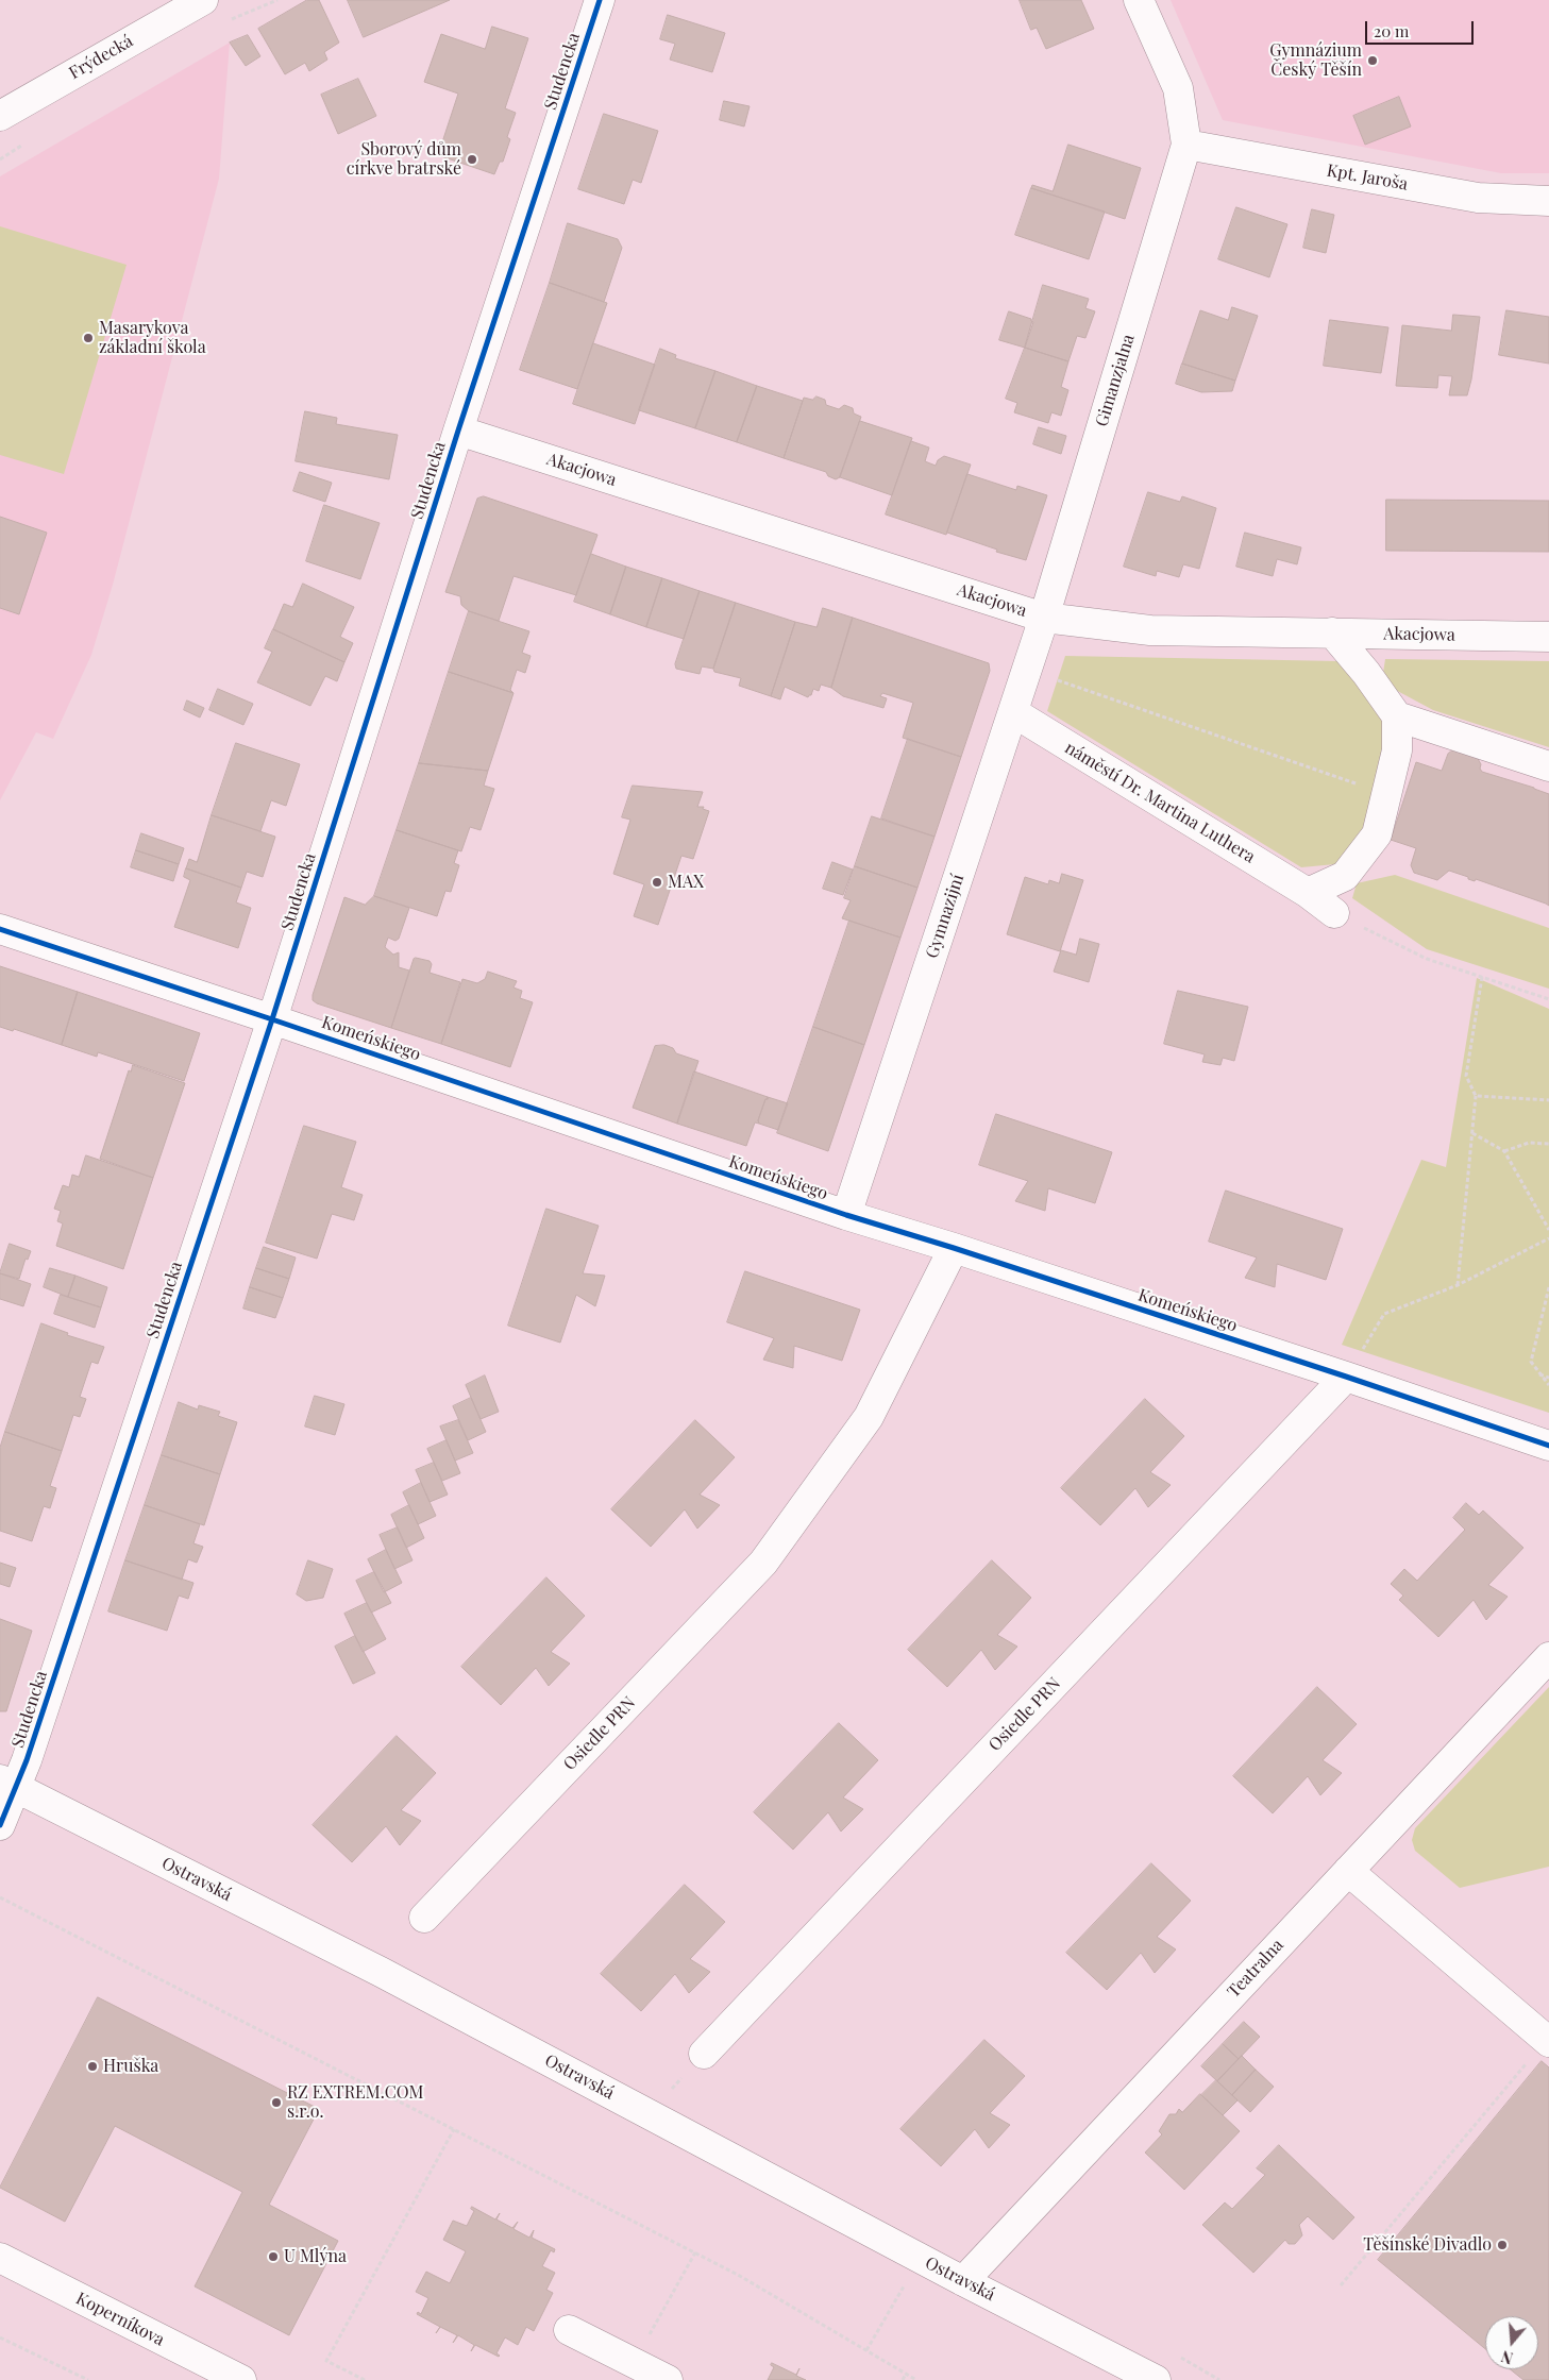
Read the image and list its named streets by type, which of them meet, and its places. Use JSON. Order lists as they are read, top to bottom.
{
  "streets": {
    "street": [
      "Frýdecká",
      "Studencka",
      "Kpt. Jaroša",
      "Gimanzjalna",
      "Akacjowa",
      "náměstí Dr. Martina Luthera",
      "Gymnazijní",
      "Komeńskiego",
      "Osiedle PRN",
      "Ostravská",
      "Teatralna",
      "Koperníkova"
    ]
  },
  "crossings": [
    ["Studencka", "Akacjowa"],
    ["Studencka", "Komeńskiego"],
    ["Studencka", "Ostravská"],
    ["Kpt. Jaroša", "Gimanzjalna"],
    ["Gimanzjalna", "Akacjowa"],
    ["Gimanzjalna", "Gymnazijní"],
    ["Akacjowa", "Gymnazijní"],
    ["náměstí Dr. Martina Luthera", "Gymnazijní"],
    ["Gymnazijní", "Komeńskiego"],
    ["Komeńskiego", "Osiedle PRN"],
    ["Ostravská", "Teatralna"]
  ],
  "places": [
    "Gymnázium Český Těšín",
    "Sborový dům církve bratrské",
    "Masarykova základní škola",
    "MAX",
    "Hruška",
    "RZ EXTREM.COM s.r.o.",
    "Těšínské Divadlo",
    "U Mlýna"
  ],
  "scale_bar": "20 m",
  "north": "bottom"
}
